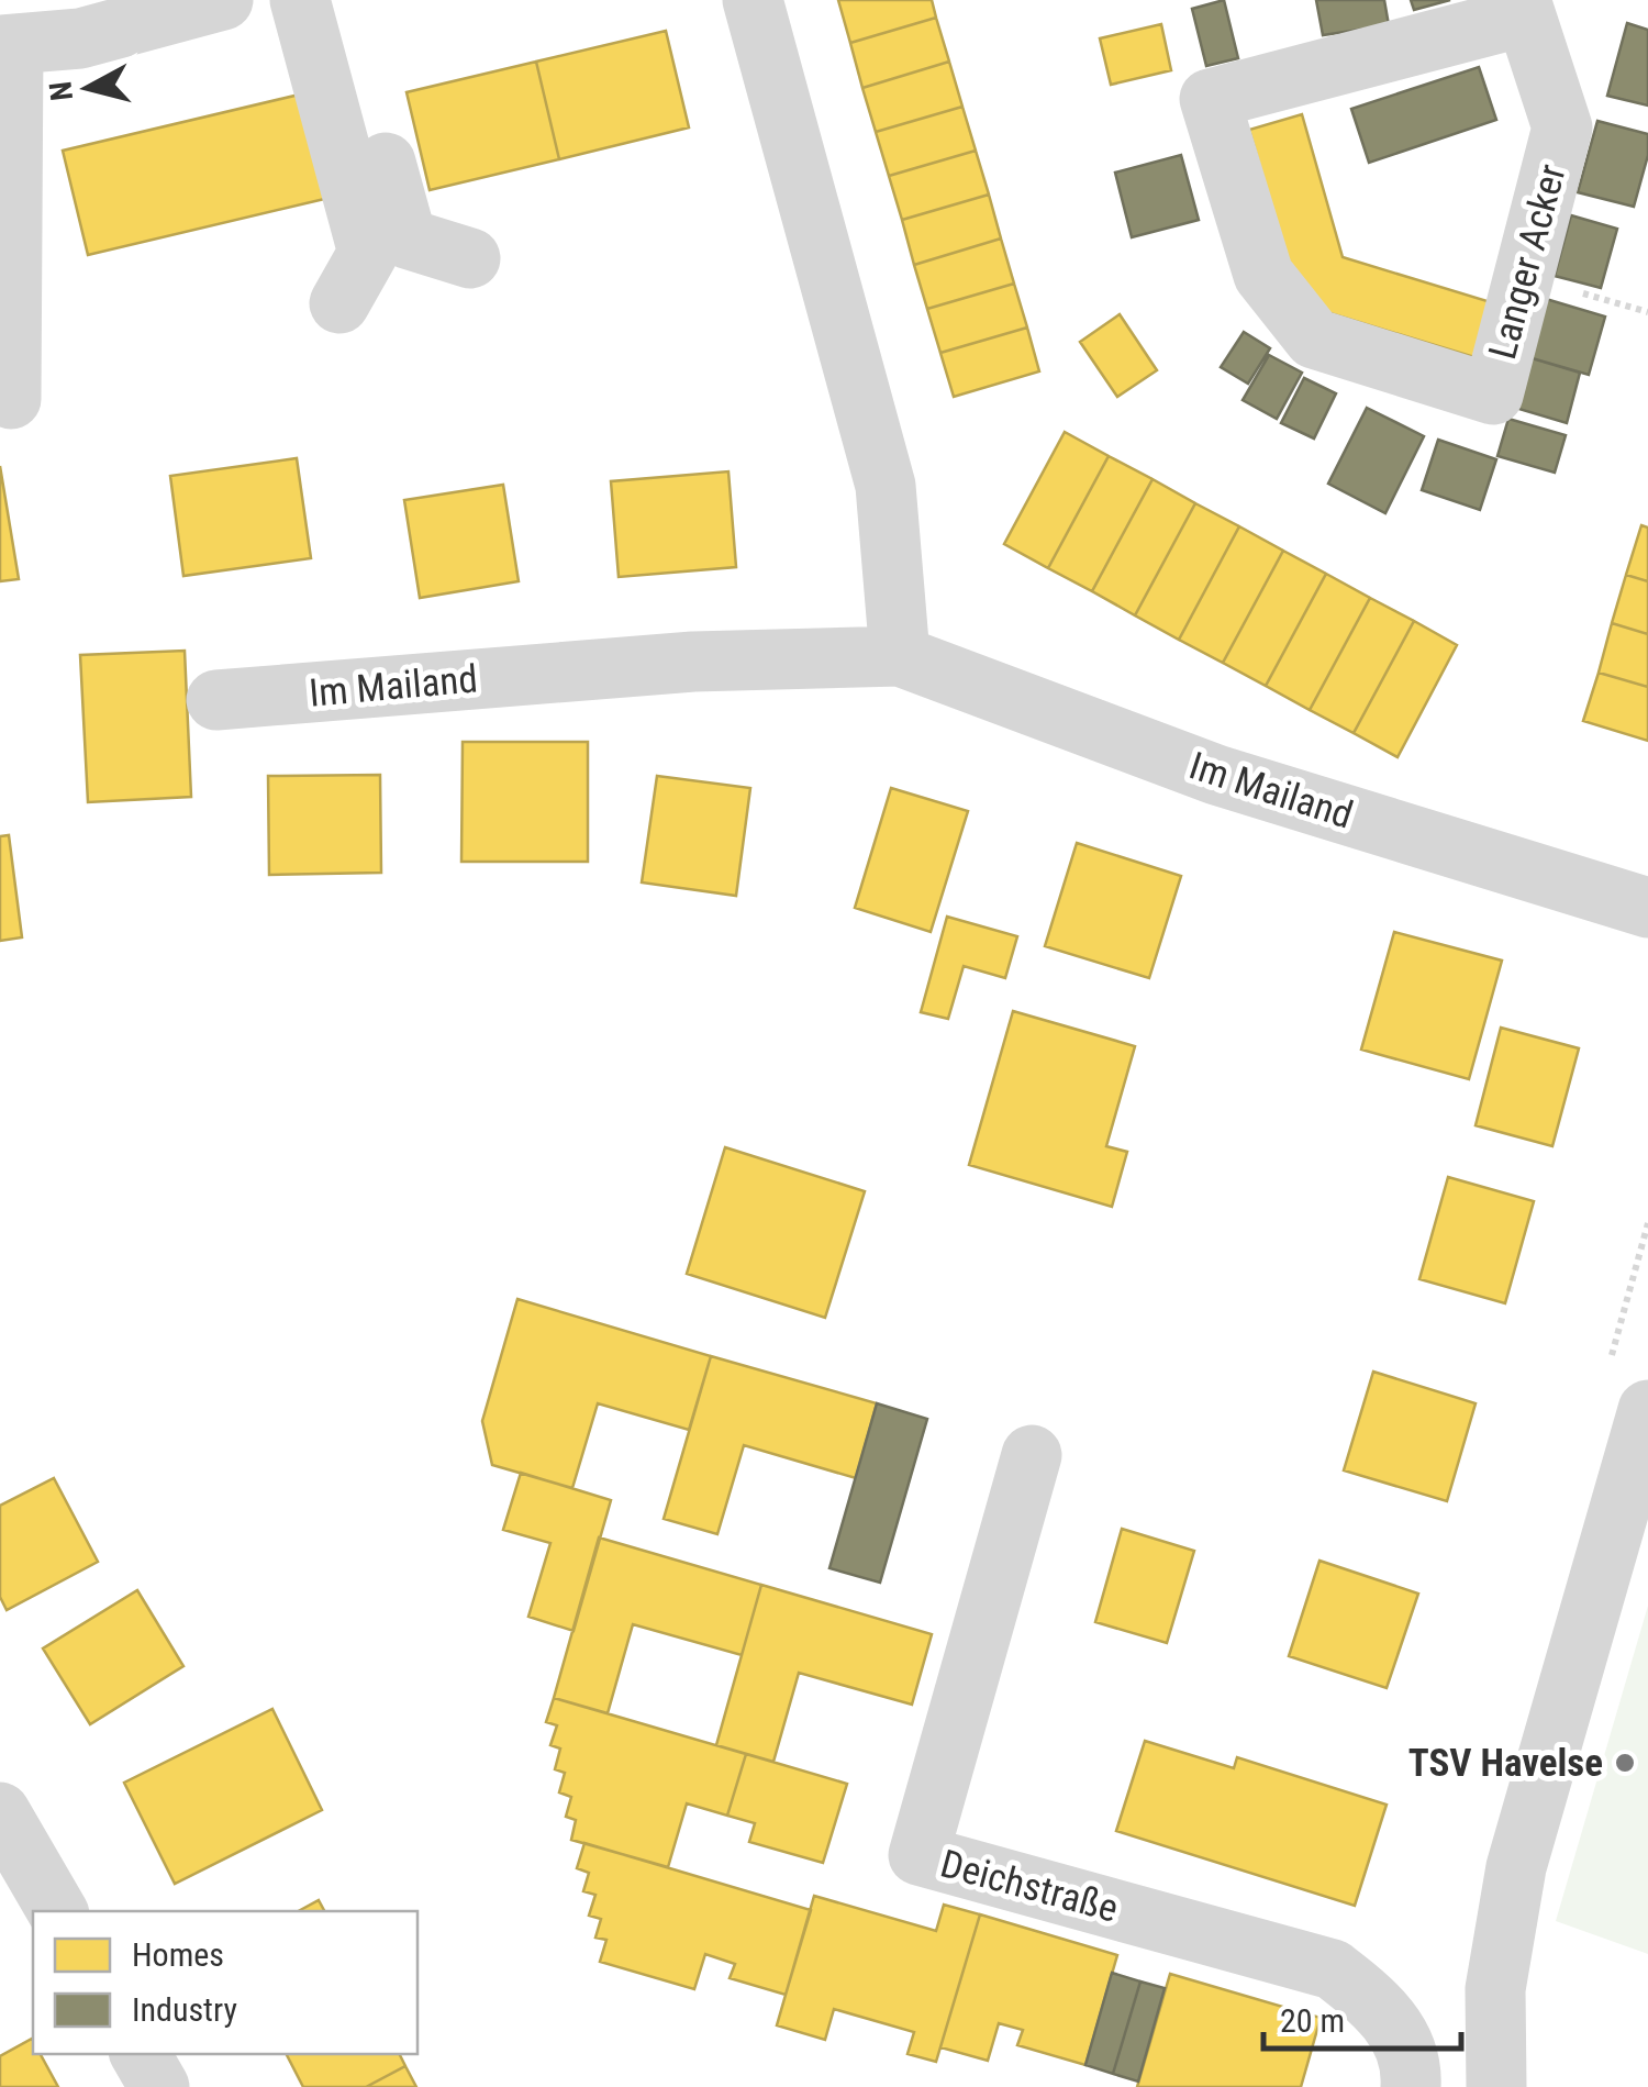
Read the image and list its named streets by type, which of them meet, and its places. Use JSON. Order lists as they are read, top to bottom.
{
  "streets": {
    "street": ["Langer Acker", "Im Mailand", "Deichstraße"]
  },
  "places": ["TSV Havelse"],
  "legend": ["Homes", "Industry"],
  "scale_bar": "20 m",
  "north": "left"
}
